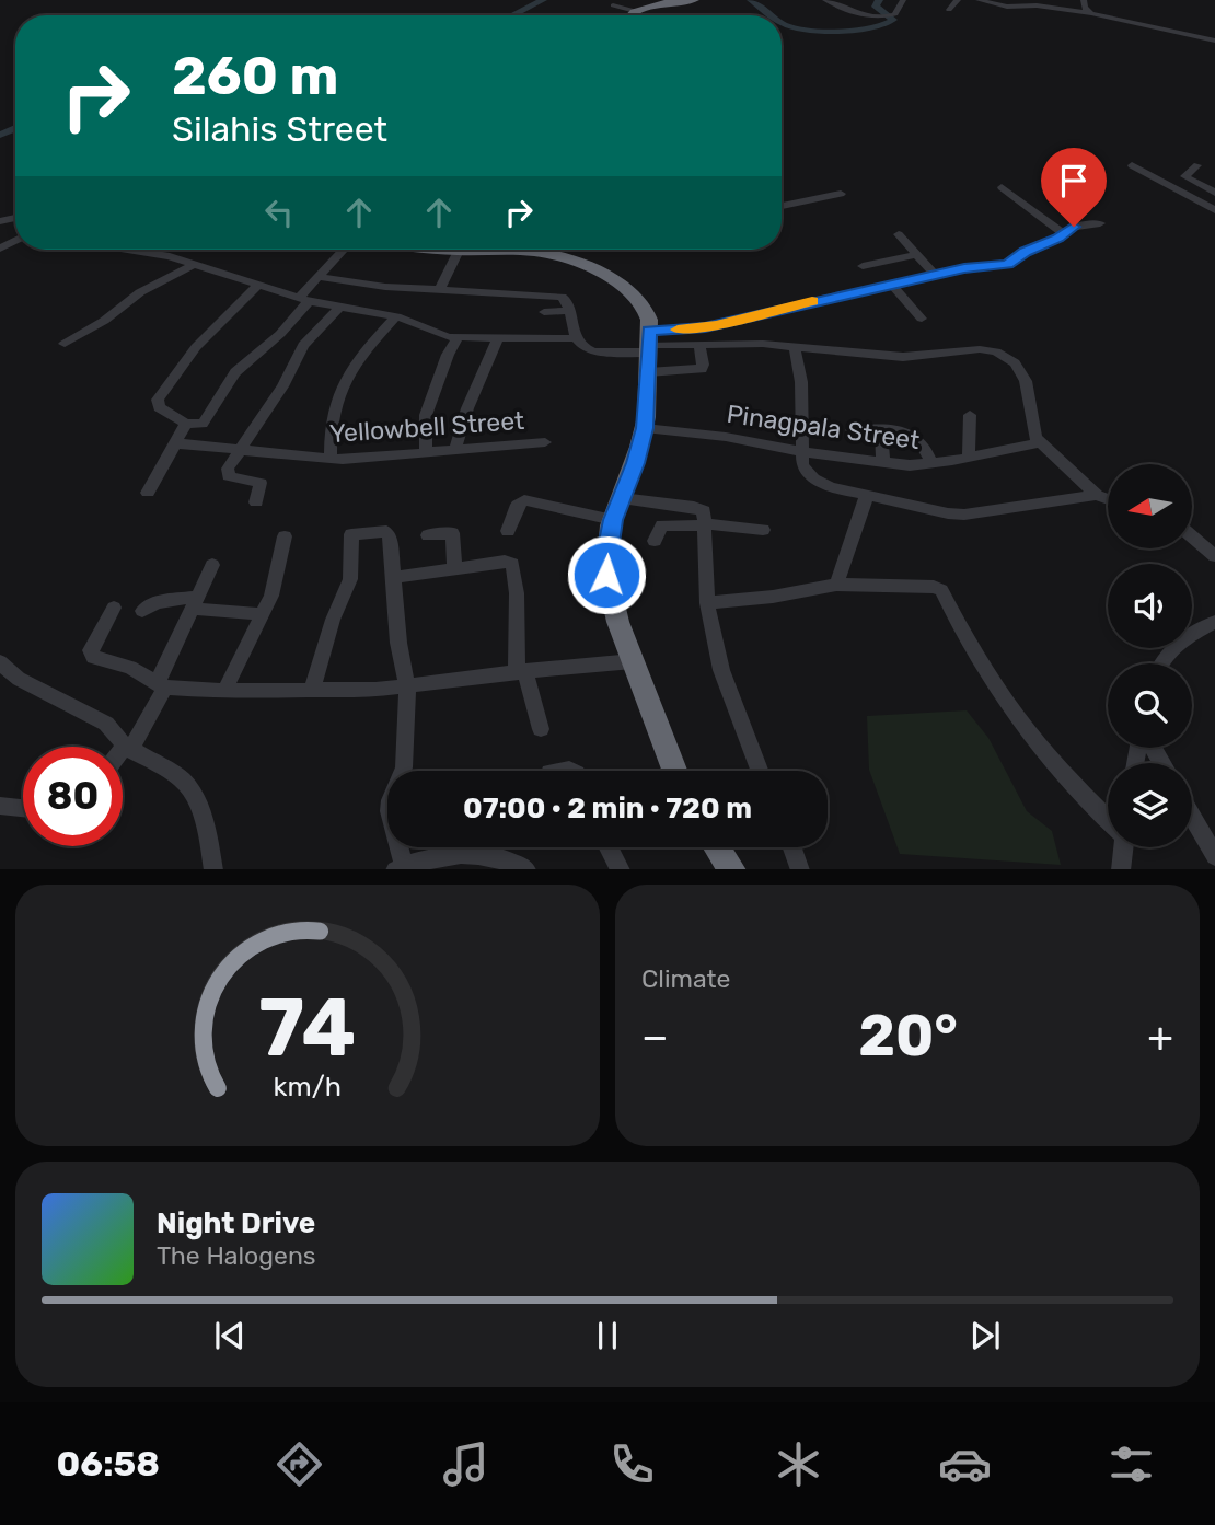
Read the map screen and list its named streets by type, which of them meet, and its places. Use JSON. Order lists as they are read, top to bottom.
{
  "streets": {
    "street": ["Yellowbell Street", "Pinagpala Street"]
  },
  "north": "left",
  "page": {
    "turn": ["260 m", "Silahis Street"],
    "limit": "80",
    "trip": "07:00 · 2 min · 720 m",
    "tile": "Climate",
    "heat": ["−", "20°", "+"],
    "song": ["Night Drive", "The Halogens"],
    "tabs": "06:58",
    "gauge": ["74", "km/h"]
  }
}
